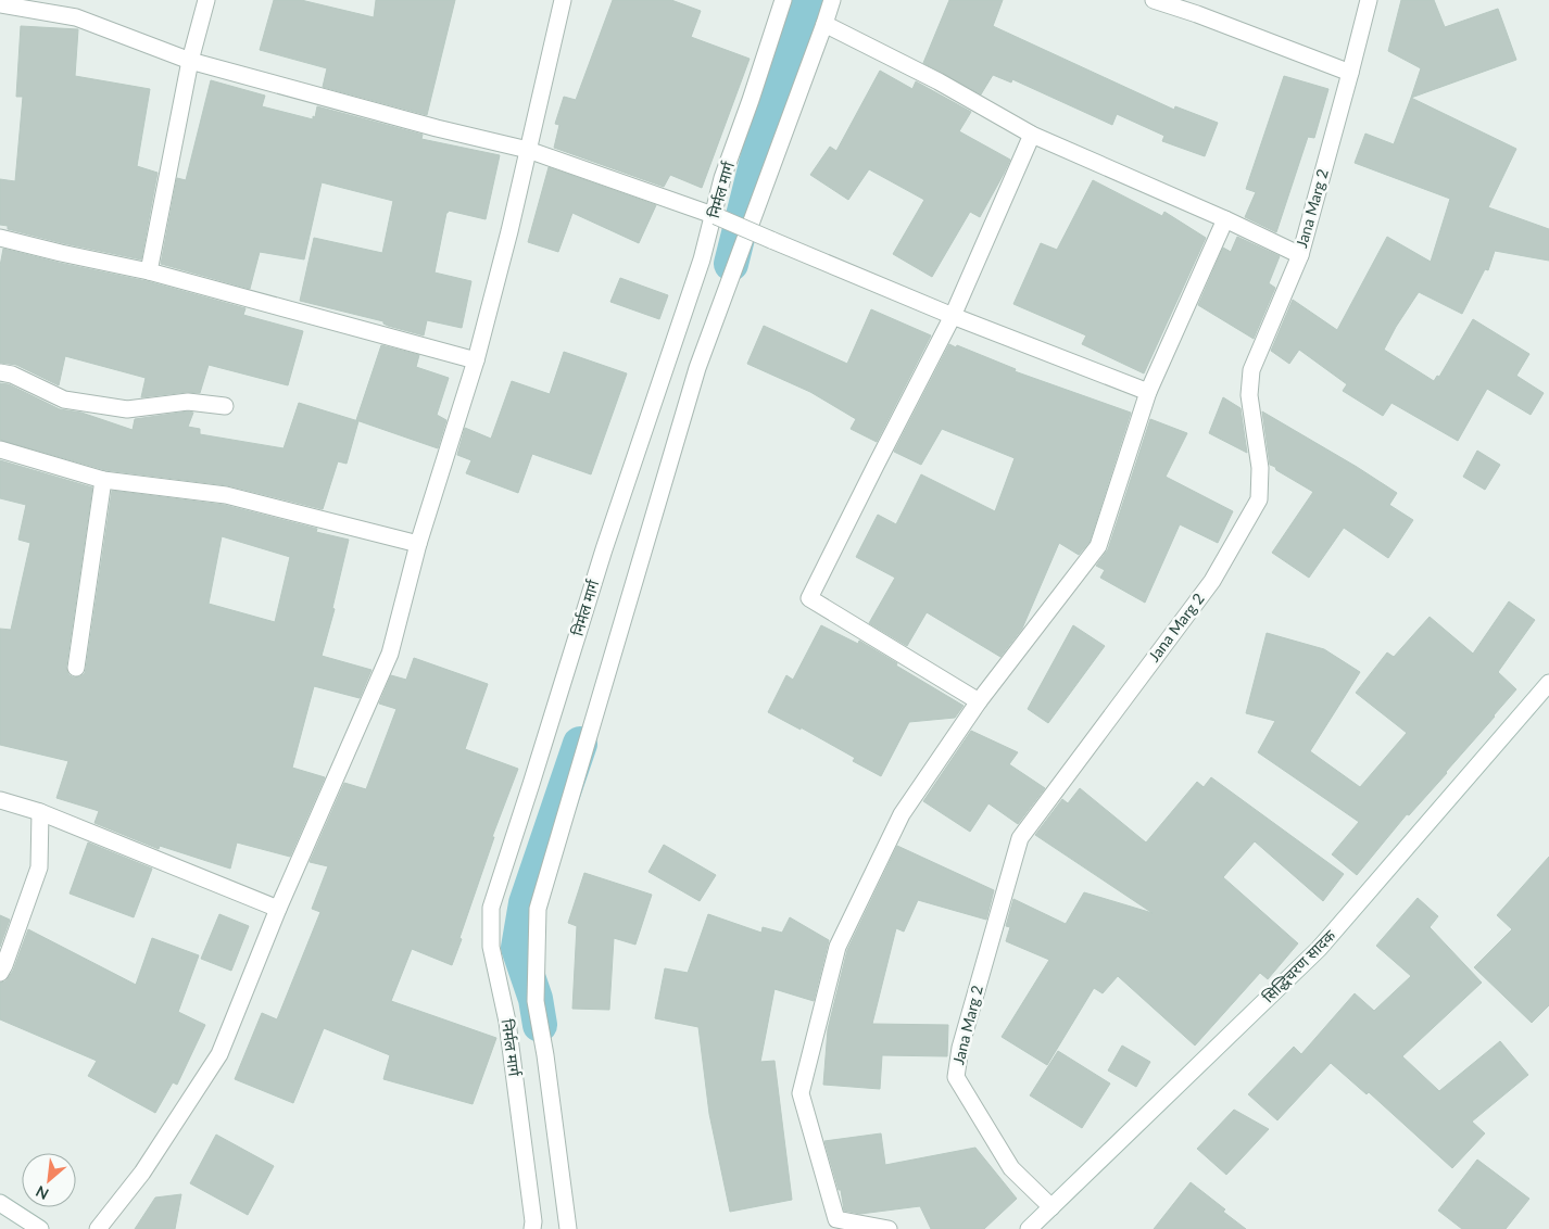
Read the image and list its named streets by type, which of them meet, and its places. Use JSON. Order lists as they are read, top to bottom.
{
  "streets": {
    "street": ["निर्मल मार्ग", "Jana Marg 2", "सिद्धिचरण सादक"]
  },
  "crossings": [
    ["Jana Marg 2", "सिद्धिचरण सादक"]
  ],
  "north": "bottom left"
}
